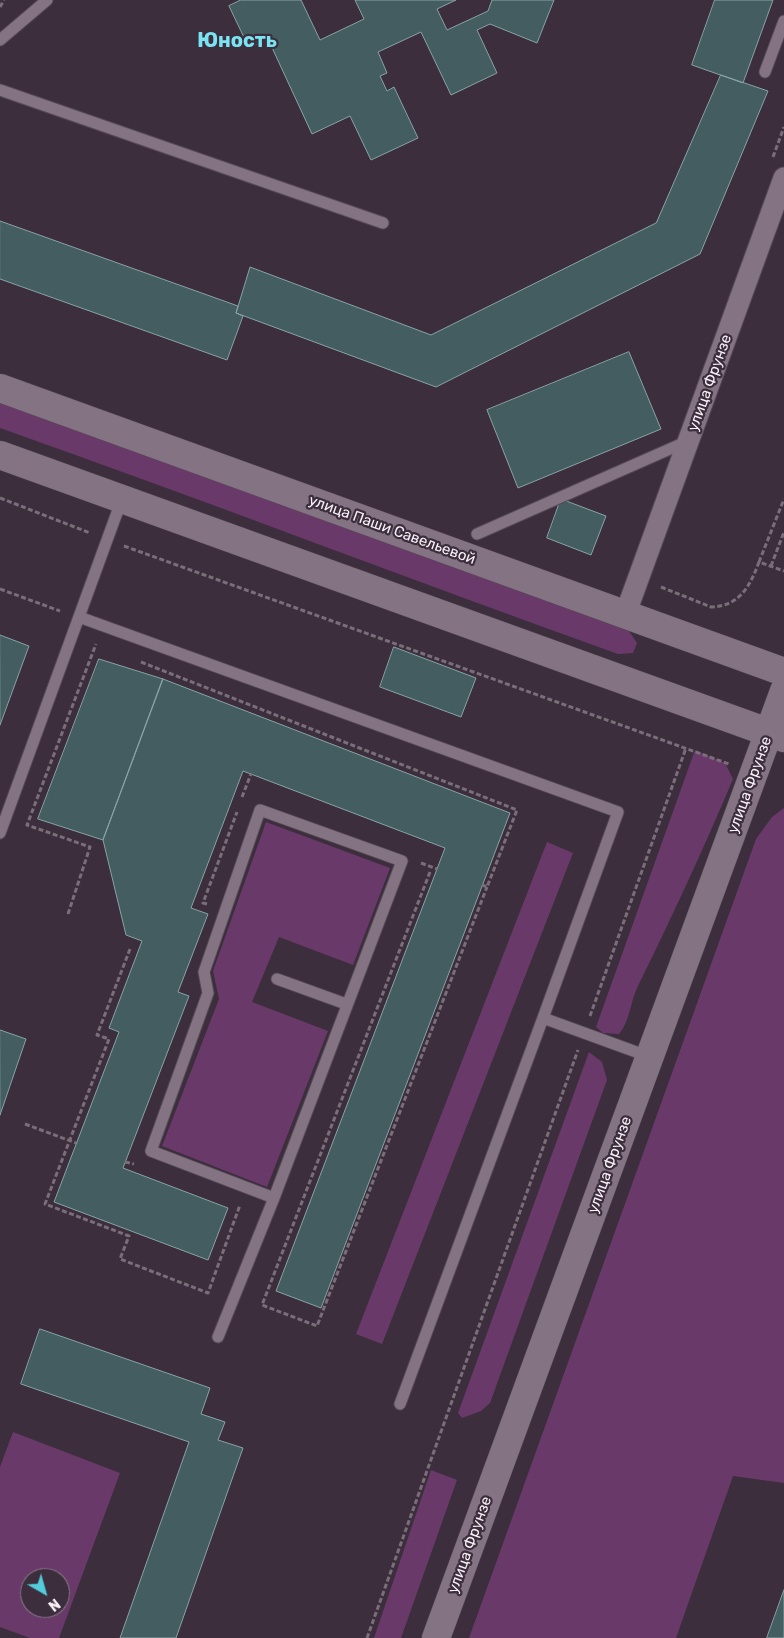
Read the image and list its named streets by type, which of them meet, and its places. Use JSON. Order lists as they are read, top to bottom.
{
  "streets": {
    "main road": ["улица Фрунзе", "улица Паши Савельевой"]
  },
  "crossings": [
    ["улица Фрунзе", "улица Паши Савельевой"]
  ],
  "districts": ["Юность"],
  "north": "bottom right"
}
